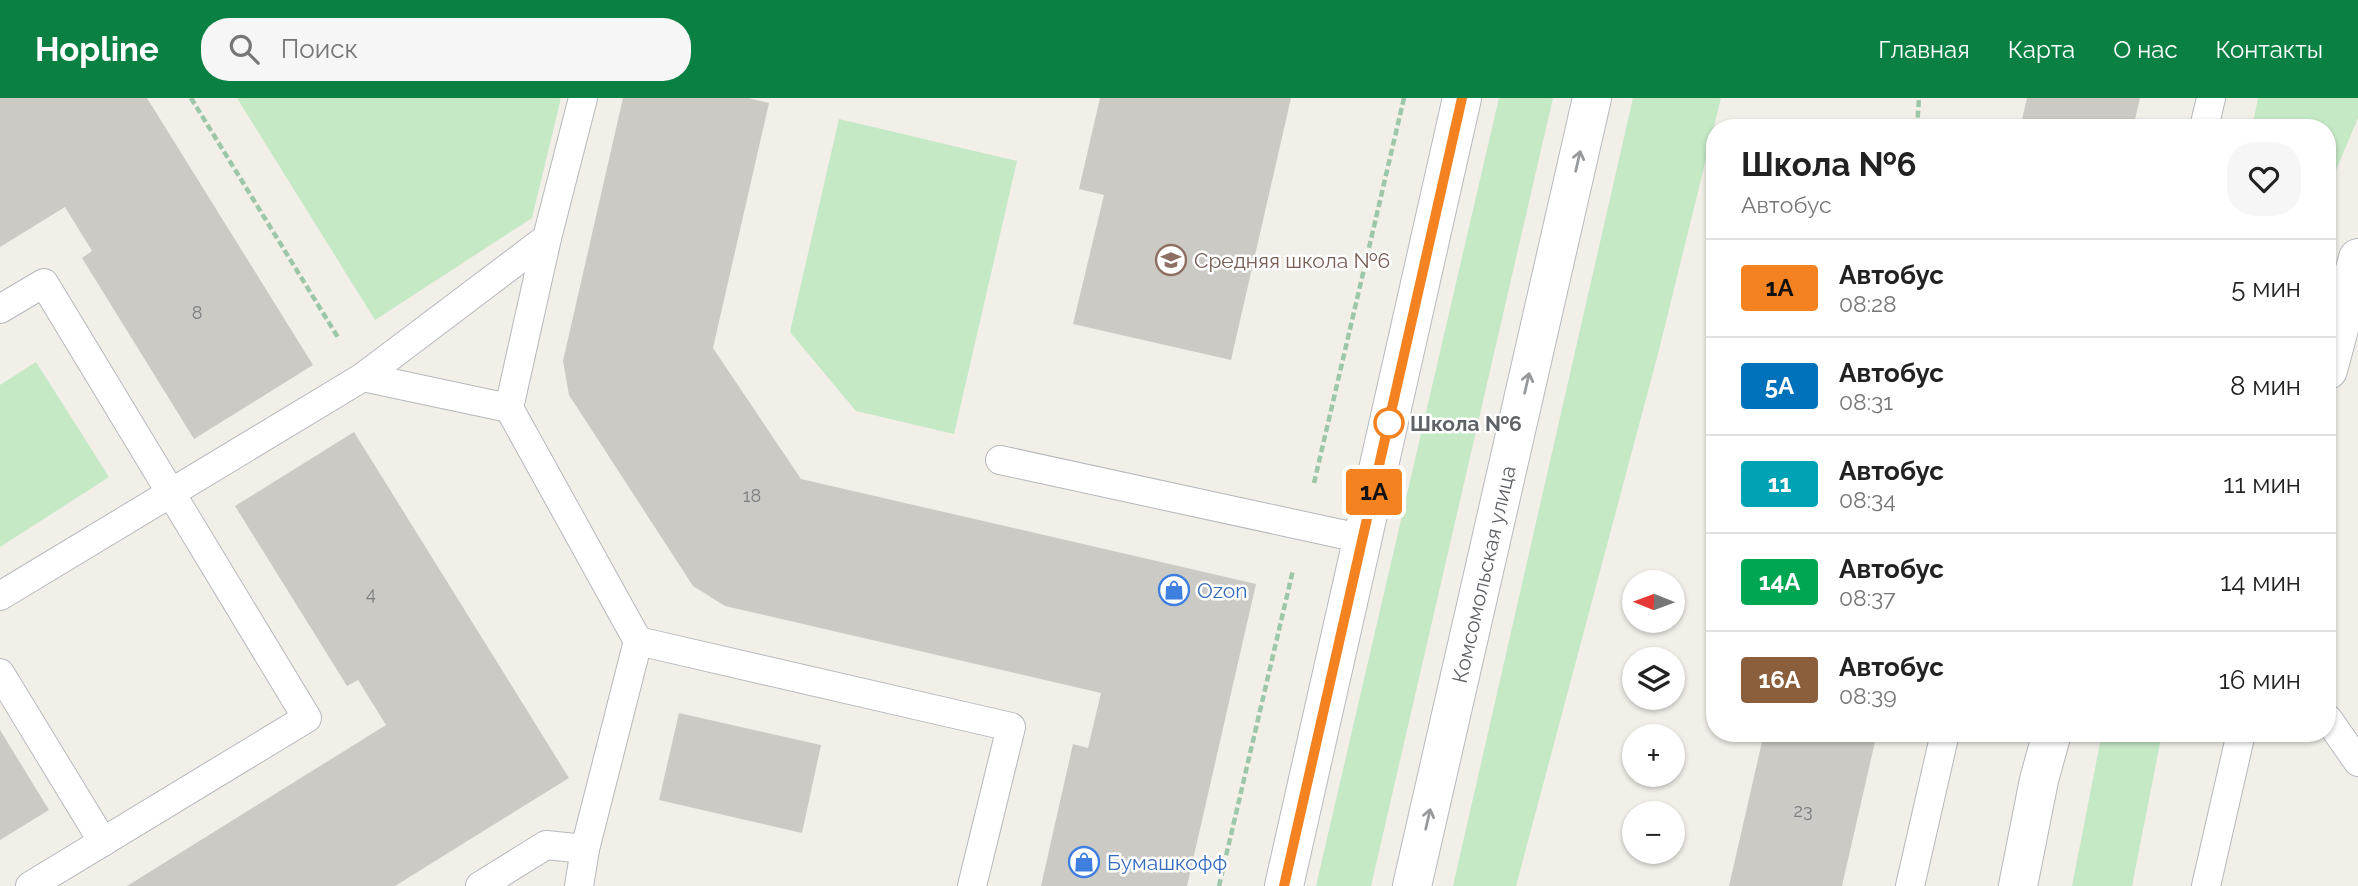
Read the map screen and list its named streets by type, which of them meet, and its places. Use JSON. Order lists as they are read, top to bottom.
{
  "streets": {
    "street": ["Комсомольская улица"]
  },
  "places": {
    "school or university": ["Средняя школа №6"],
    "other": ["Школа №6"],
    "shop": ["Ozon", "Бумашкофф"]
  },
  "lines": ["bus line 1А"],
  "house_numbers": [
    "8",
    "18",
    "4",
    "23"
  ],
  "north": "left",
  "page": {
    "header": "Hopline",
    "search": "Поиск",
    "nav": [
      "Главная",
      "Карта",
      "О нас",
      "Контакты"
    ],
    "on_map": "1А",
    "heading": ["Школа №6", "Автобус"],
    "list": [
      {
        "mark": "1А",
        "name": "Автобус",
        "note": "08:28",
        "value": "5 мин"
      },
      {
        "mark": "5А",
        "name": "Автобус",
        "note": "08:31",
        "value": "8 мин"
      },
      {
        "mark": "11",
        "name": "Автобус",
        "note": "08:34",
        "value": "11 мин"
      },
      {
        "mark": "14А",
        "name": "Автобус",
        "note": "08:37",
        "value": "14 мин"
      },
      {
        "mark": "16А",
        "name": "Автобус",
        "note": "08:39",
        "value": "16 мин"
      }
    ],
    "map_buttons": ["+", "−"]
  }
}
